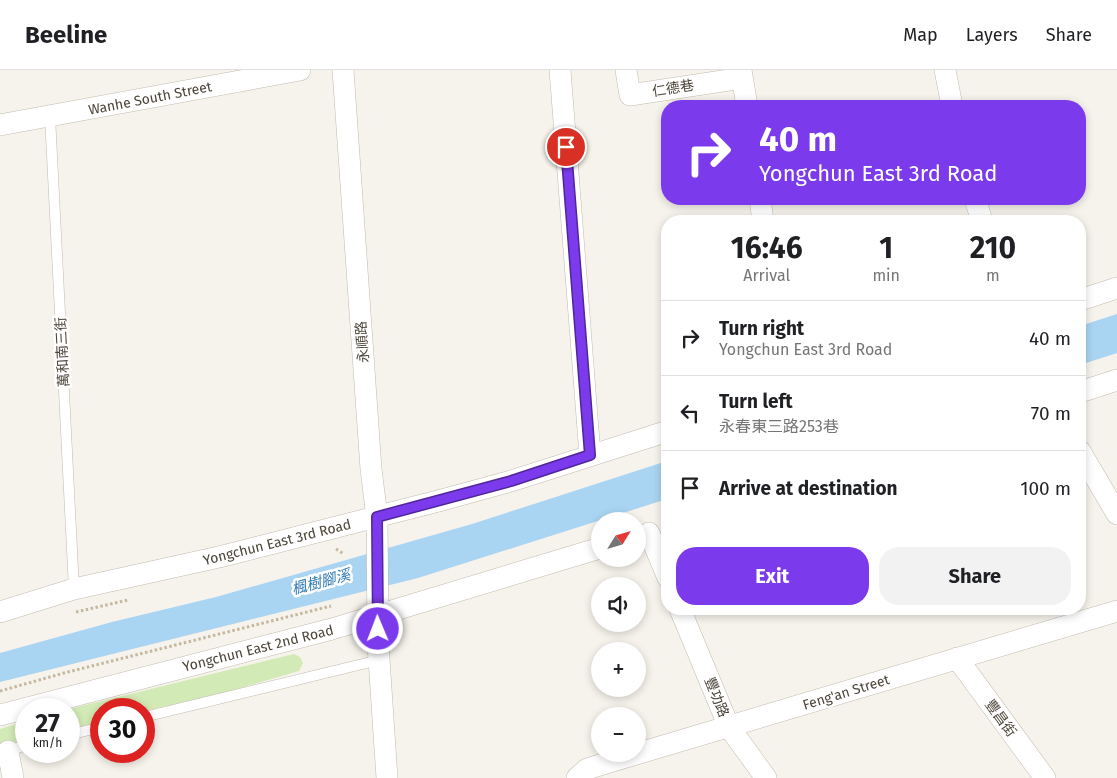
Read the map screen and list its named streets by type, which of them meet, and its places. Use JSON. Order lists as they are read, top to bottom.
{
  "streets": {
    "street": [
      "仁德巷",
      "Wanhe South Street",
      "永順路",
      "Yongchun East 3rd Road",
      "Yongchun East 2nd Road",
      "Feng'an Street",
      "豐功路",
      "豐昌街"
    ],
    "lane": ["萬和南三街"]
  },
  "crossings": [
    ["Wanhe South Street", "萬和南三街"],
    ["永順路", "Yongchun East 3rd Road"],
    ["永順路", "Yongchun East 2nd Road"],
    ["萬和南三街", "Yongchun East 3rd Road"],
    ["Feng'an Street", "豐功路"],
    ["Feng'an Street", "豐昌街"]
  ],
  "water": ["楓樹腳溪"],
  "north": "top right",
  "page": {
    "header": "Beeline",
    "nav": ["Map", "Layers", "Share"],
    "turn": ["40 m", "Yongchun East 3rd Road"],
    "eta": [
      "16:46",
      "Arrival",
      "1",
      "min",
      "210",
      "m"
    ],
    "list": [
      {
        "name": "Turn right",
        "note": "Yongchun East 3rd Road",
        "value": "40 m"
      },
      {
        "name": "Turn left",
        "note": "永春東三路253巷",
        "value": "70 m"
      },
      {
        "name": "Arrive at destination",
        "value": "100 m"
      }
    ],
    "map_buttons": ["+", "−"],
    "buttons": ["Exit", "Share"],
    "speed": "27 km/h",
    "limit": "30"
  }
}
